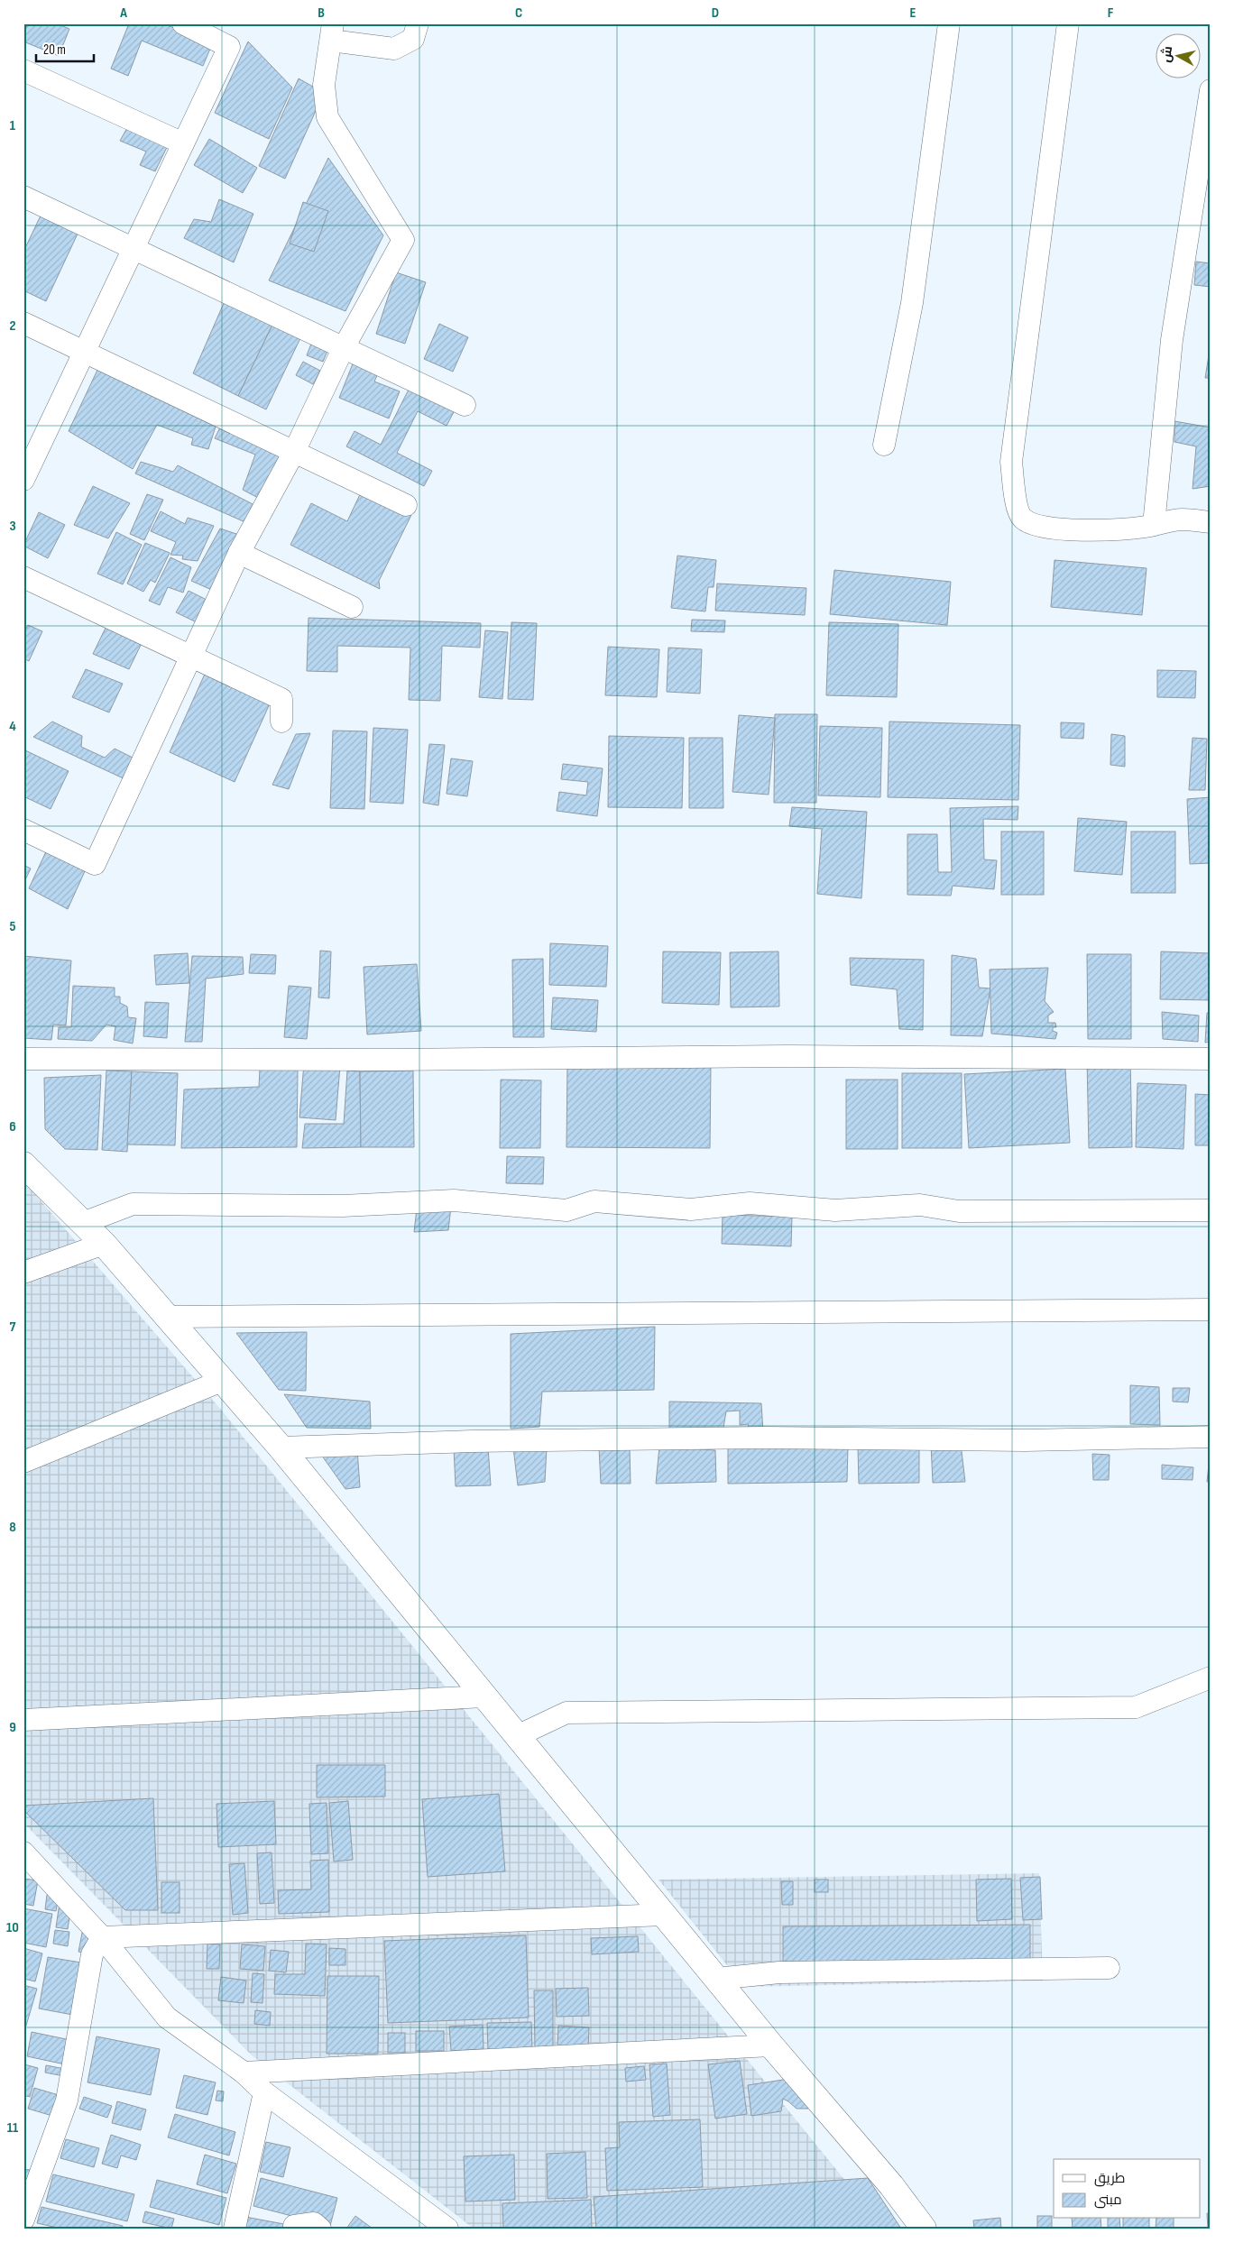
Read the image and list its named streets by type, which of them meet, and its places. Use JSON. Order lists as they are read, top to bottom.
{
  "legend": ["طريق", "مبنى"],
  "scale_bar": "20 m",
  "north": "left",
  "grid": {
    "columns": [
      "A",
      "B",
      "C",
      "D",
      "E",
      "F"
    ],
    "rows": [
      "1",
      "2",
      "3",
      "4",
      "5",
      "6",
      "7",
      "8",
      "9",
      "10",
      "11"
    ]
  }
}
